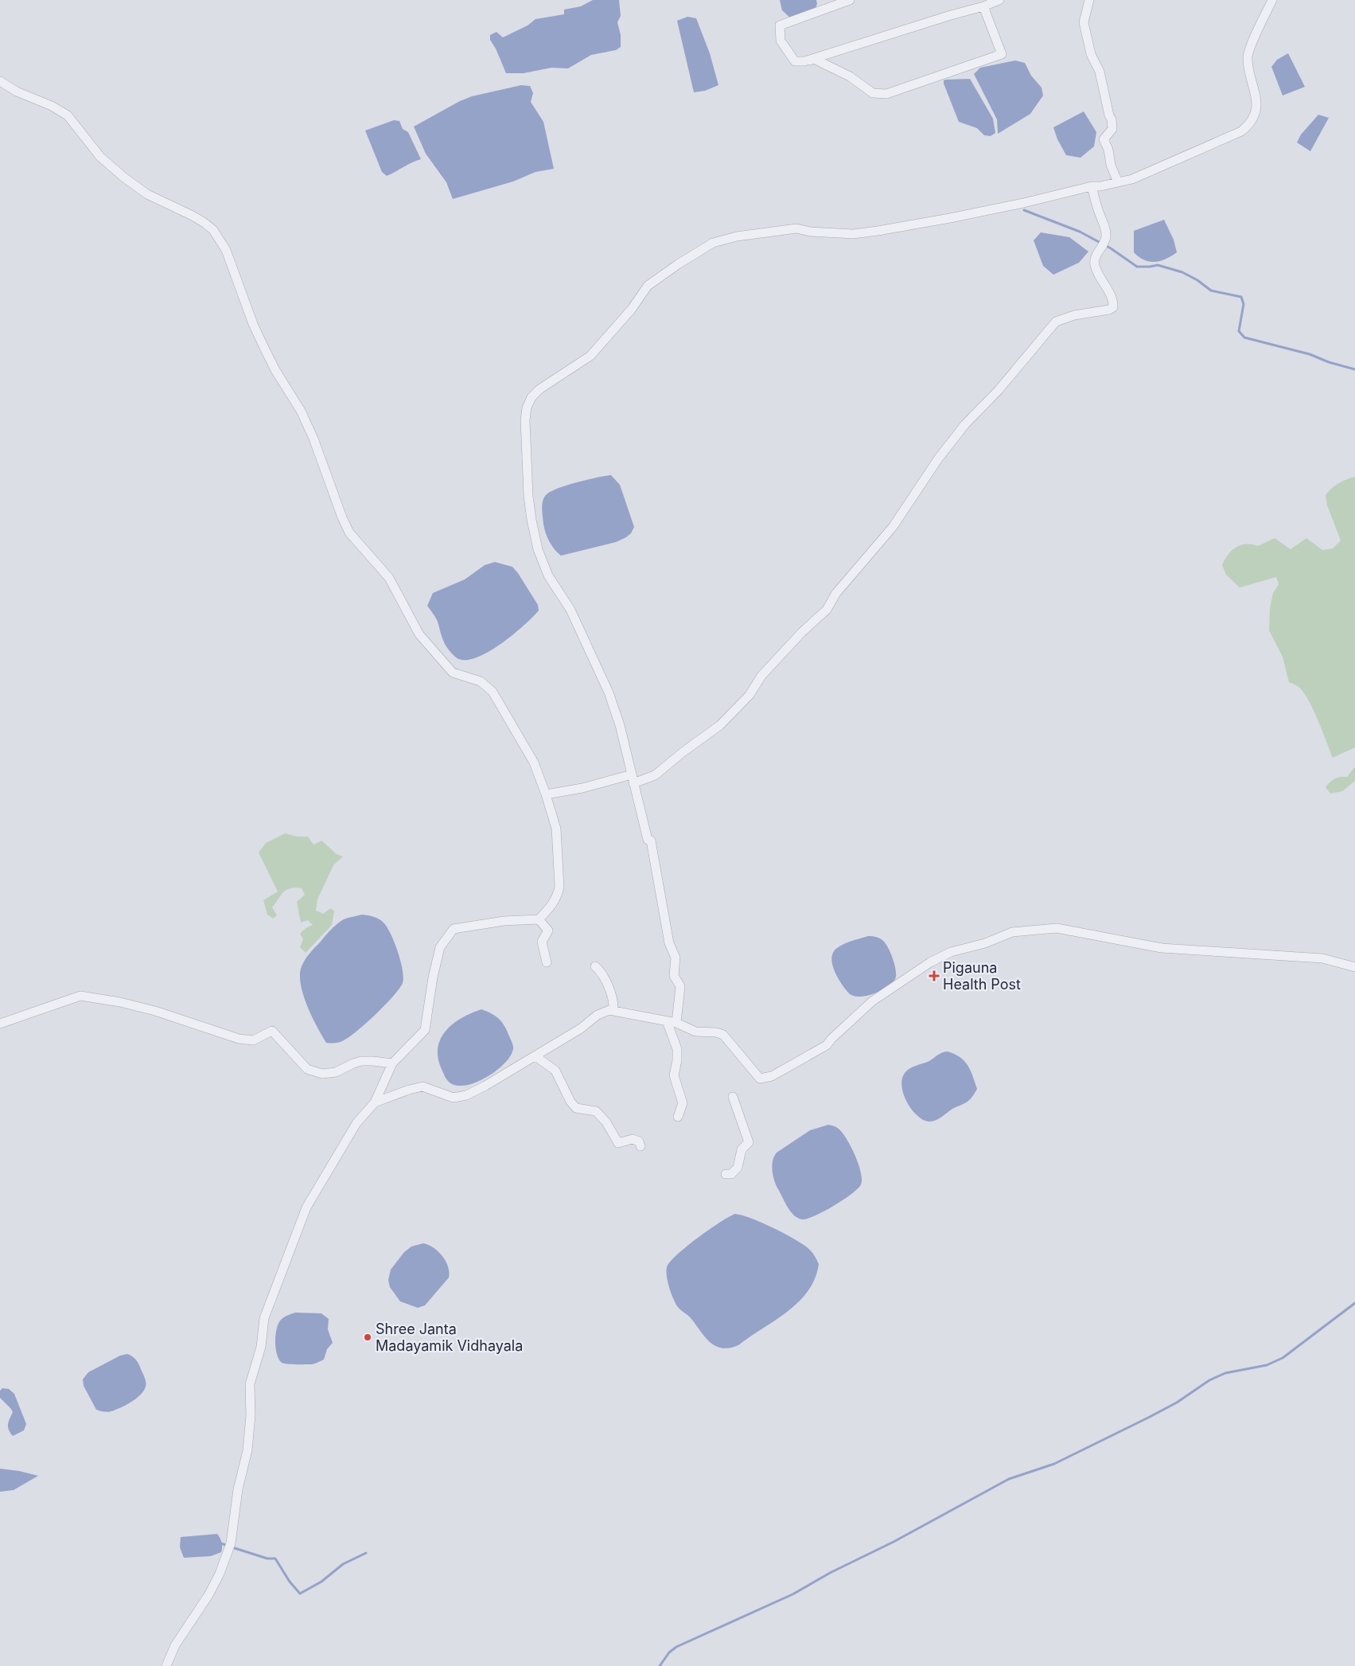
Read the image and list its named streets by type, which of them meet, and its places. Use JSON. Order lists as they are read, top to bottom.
{
  "places": {
    "health": ["Pigauna Health Post"],
    "other": ["Shree Janta Madayamik Vidhayala"]
  }
}
